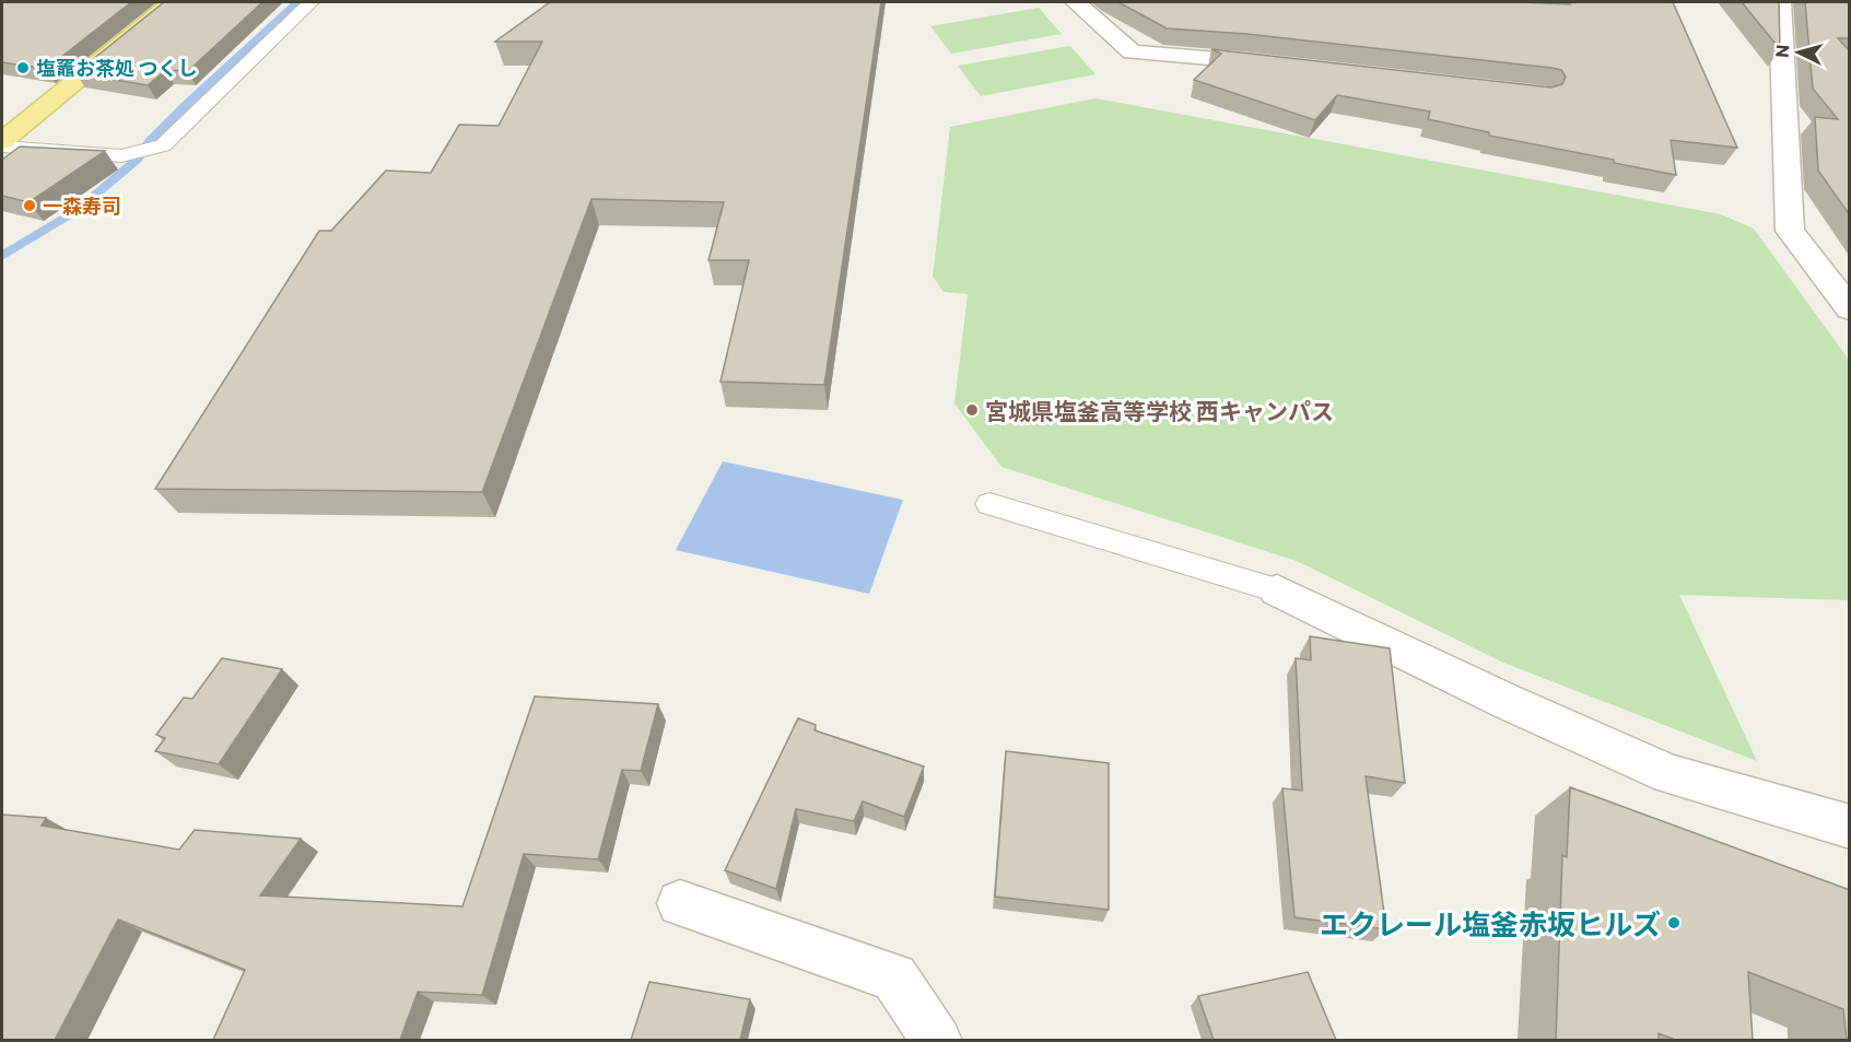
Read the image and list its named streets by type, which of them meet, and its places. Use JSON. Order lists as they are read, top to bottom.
{
  "places": [
    "塩竈お茶処 つくし",
    "一森寿司",
    "宮城県塩釜高等学校 西キャンパス",
    "エクレール塩釜赤坂ヒルズ"
  ],
  "north": "left"
}
